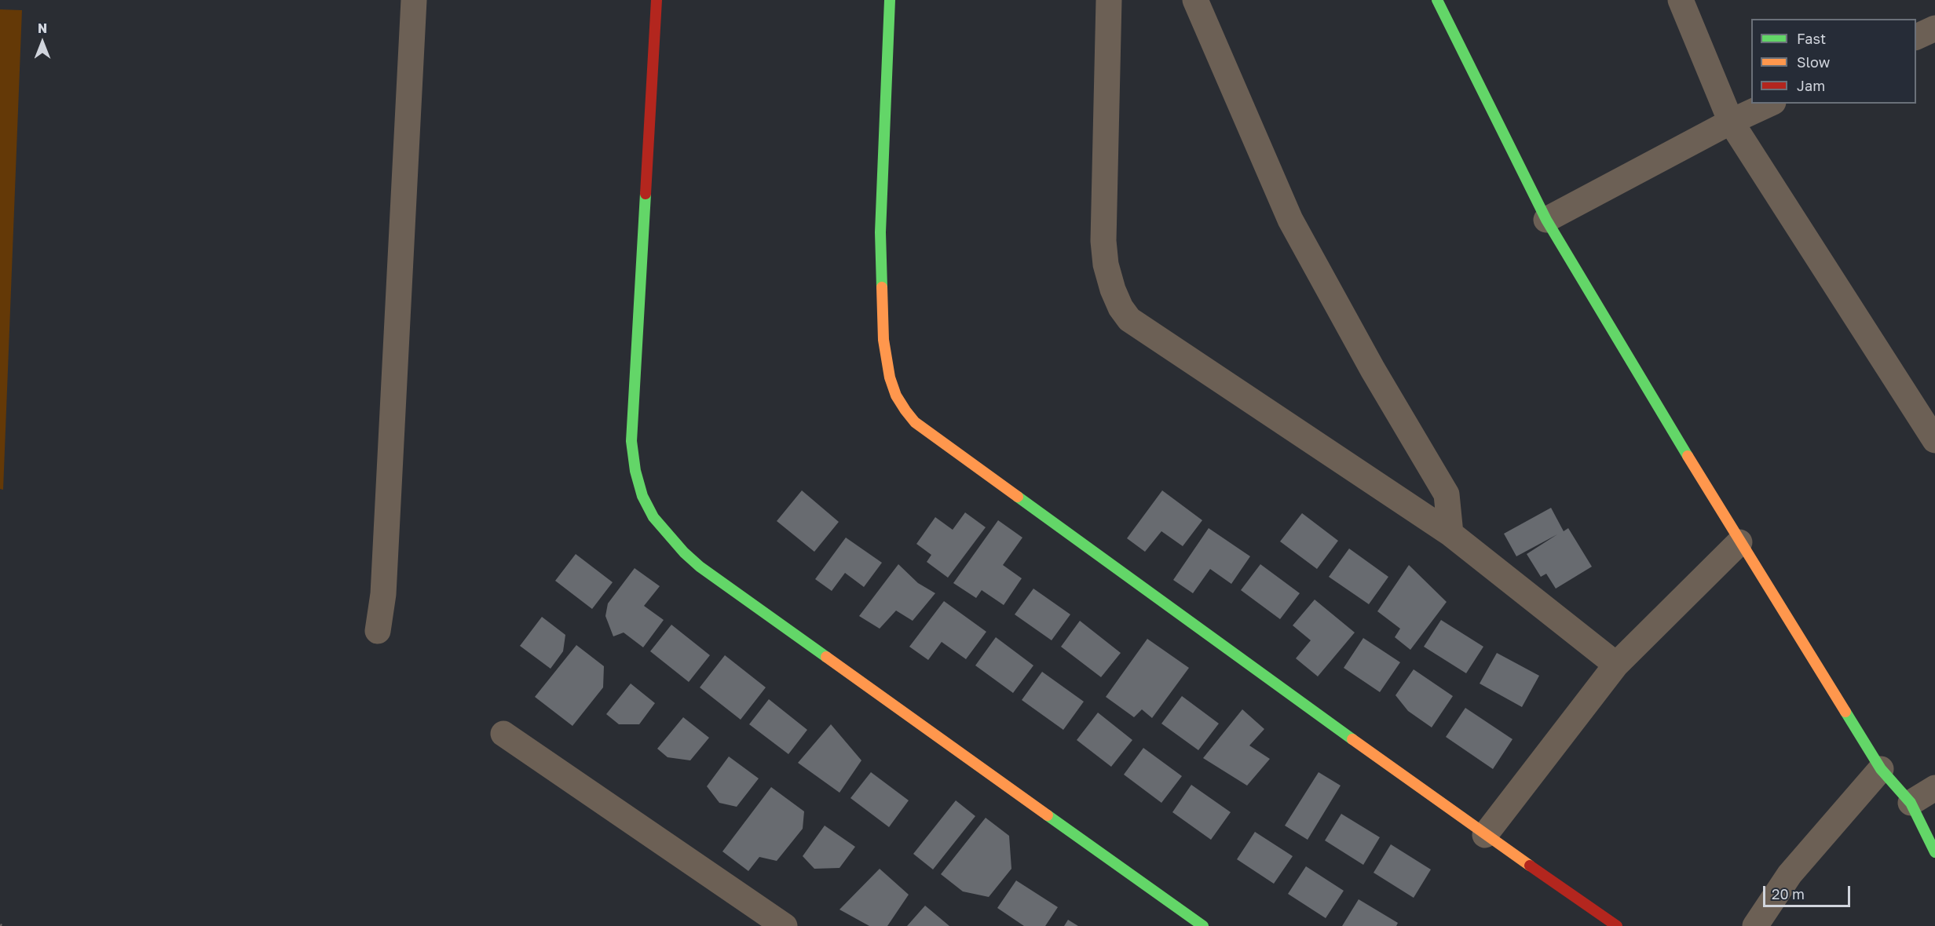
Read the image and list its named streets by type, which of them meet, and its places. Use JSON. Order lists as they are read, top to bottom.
{
  "legend": ["Fast", "Slow", "Jam"],
  "scale_bar": "20 m",
  "north": "top"
}
